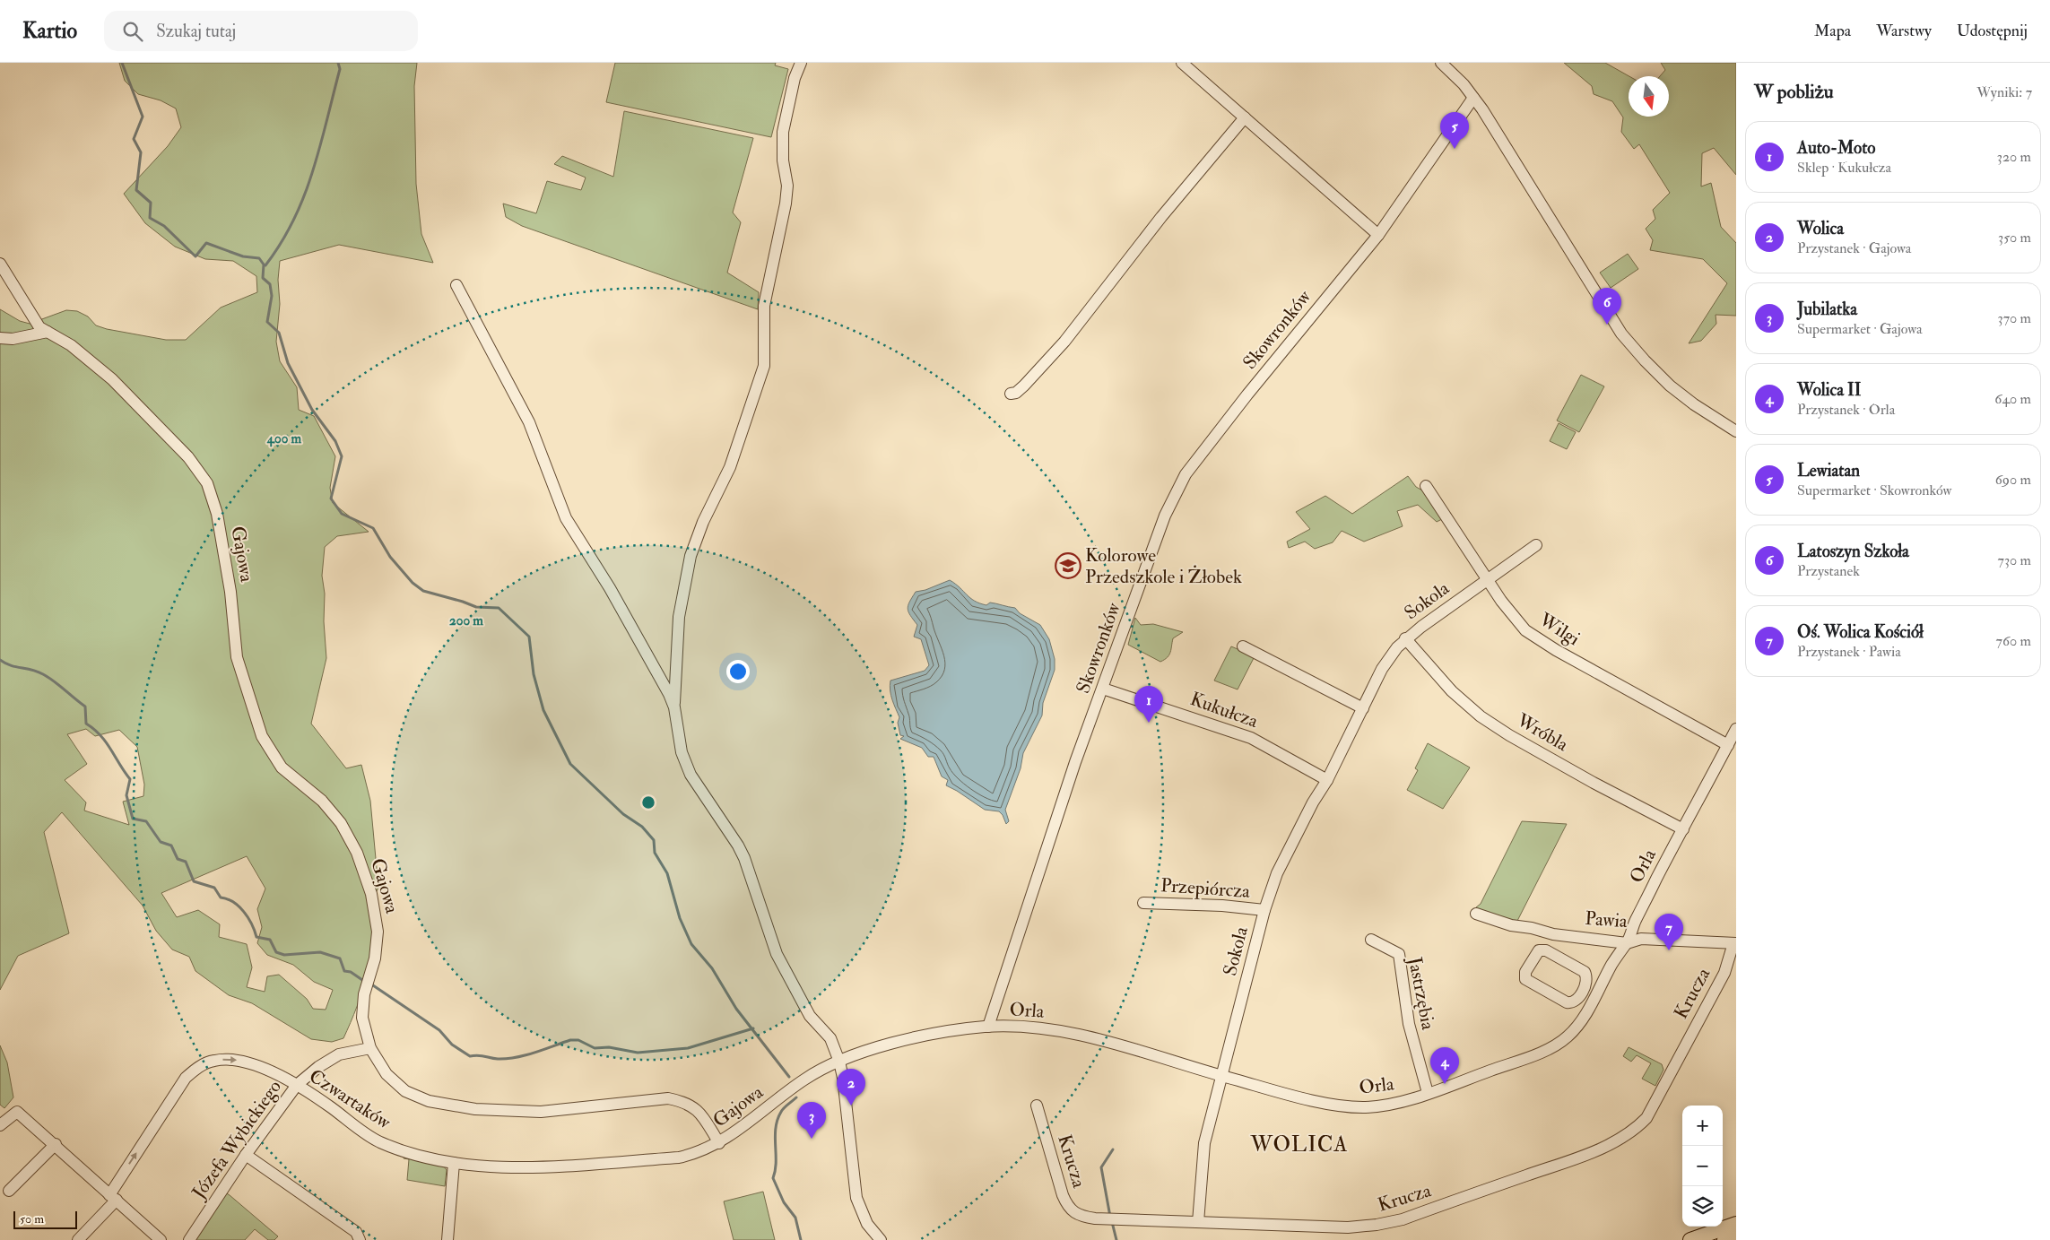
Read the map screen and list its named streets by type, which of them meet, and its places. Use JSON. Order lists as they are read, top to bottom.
{
  "streets": {
    "street": [
      "Skowronków",
      "Gajowa",
      "Sokola",
      "Wilgi",
      "Kukułcza",
      "Wróbla",
      "Orla",
      "Przepiórcza",
      "Pawia",
      "Jastrzębia",
      "Krucza",
      "Czwartaków",
      "Józefa Wybickiego"
    ]
  },
  "crossings": [
    ["Skowronków", "Kukułcza"],
    ["Skowronków", "Orla"],
    ["Gajowa", "Orla"],
    ["Gajowa", "Czwartaków"],
    ["Gajowa", "Józefa Wybickiego"],
    ["Sokola", "Wilgi"],
    ["Sokola", "Kukułcza"],
    ["Sokola", "Wróbla"],
    ["Sokola", "Orla"],
    ["Sokola", "Przepiórcza"],
    ["Sokola", "Krucza"],
    ["Wilgi", "Orla"],
    ["Wróbla", "Orla"],
    ["Orla", "Pawia"],
    ["Orla", "Jastrzębia"],
    ["Pawia", "Krucza"],
    ["Czwartaków", "Józefa Wybickiego"]
  ],
  "districts": ["WOLICA"],
  "places": {
    "school or university": ["Kolorowe Przedszkole i Żłobek"]
  },
  "scale_bar": "50 m",
  "north": "bottom",
  "page": {
    "header": "Kartio",
    "search": "Szukaj tutaj",
    "nav": ["Mapa", "Warstwy", "Udostępnij"],
    "heading": ["W pobliżu", "Wyniki: 7"],
    "pins": [
      "5",
      "6",
      "1",
      "7",
      "4",
      "2",
      "3"
    ],
    "list": [
      {
        "mark": "1",
        "name": "Auto-Moto",
        "note": "Sklep · Kukułcza",
        "value": "320 m"
      },
      {
        "mark": "2",
        "name": "Wolica",
        "note": "Przystanek · Gajowa",
        "value": "350 m"
      },
      {
        "mark": "3",
        "name": "Jubilatka",
        "note": "Supermarket · Gajowa",
        "value": "370 m"
      },
      {
        "mark": "4",
        "name": "Wolica II",
        "note": "Przystanek · Orla",
        "value": "640 m"
      },
      {
        "mark": "5",
        "name": "Lewiatan",
        "note": "Supermarket · Skowronków",
        "value": "690 m"
      },
      {
        "mark": "6",
        "name": "Latoszyn Szkoła",
        "note": "Przystanek",
        "value": "730 m"
      },
      {
        "mark": "7",
        "name": "Oś. Wolica Kościół",
        "note": "Przystanek · Pawia",
        "value": "760 m"
      }
    ],
    "map_buttons": ["+", "−"],
    "scale": "50 m"
  },
  "rings": ["400 m", "200 m"]
}
